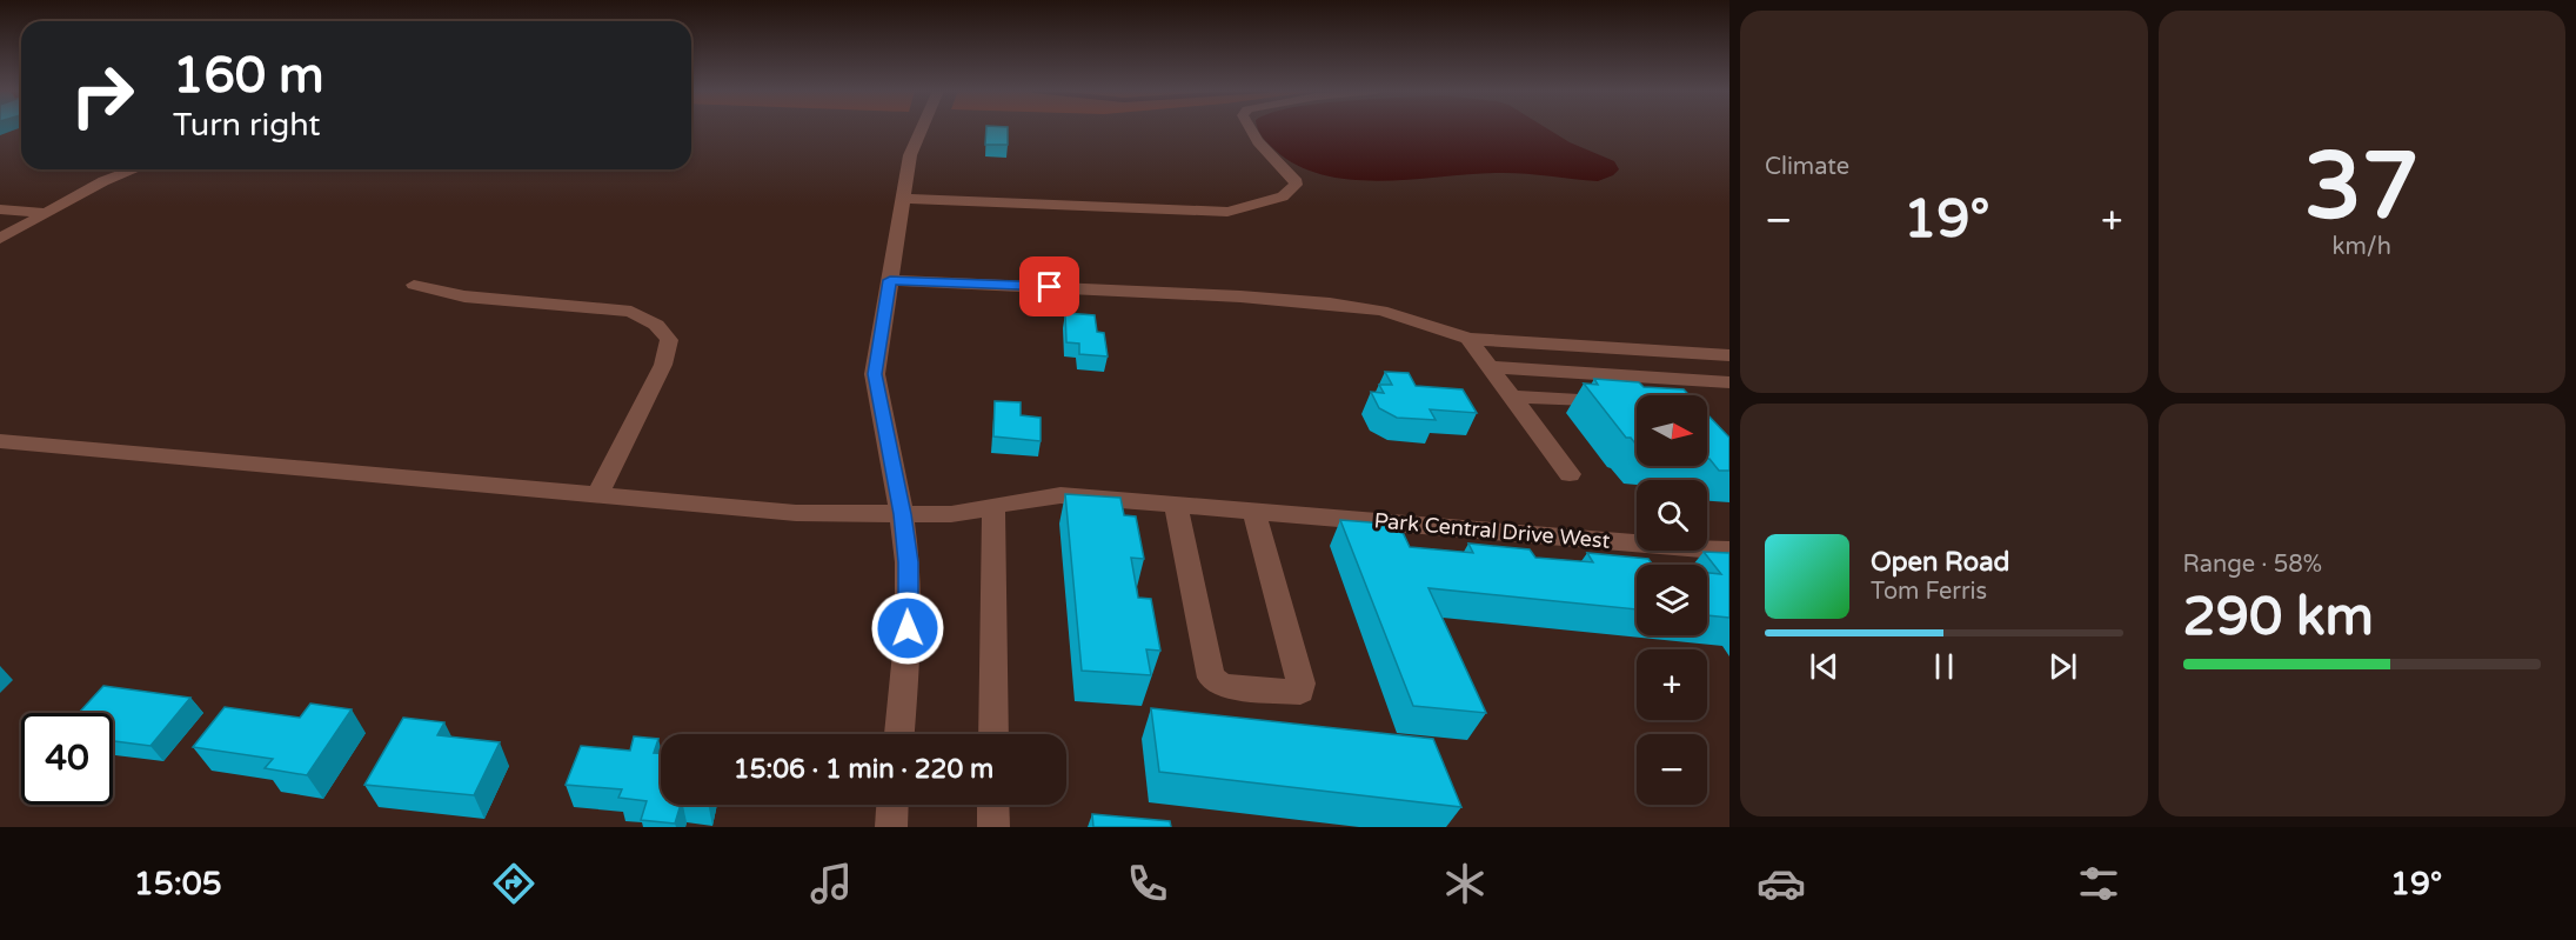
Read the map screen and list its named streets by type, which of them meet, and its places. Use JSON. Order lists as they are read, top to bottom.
{
  "streets": {
    "street": ["Park Central Drive West"]
  },
  "north": "right",
  "page": {
    "tile": [
      "Climate",
      ["37", "km/h"],
      ["Range · 58%", "290 km"]
    ],
    "turn": ["160 m", "Turn right"],
    "heat": ["−", "19°", "+"],
    "map_buttons": ["+", "−"],
    "song": ["Open Road", "Tom Ferris"],
    "limit": "40",
    "trip": "15:06 · 1 min · 220 m",
    "tabs": ["15:05", "19°"]
  }
}
